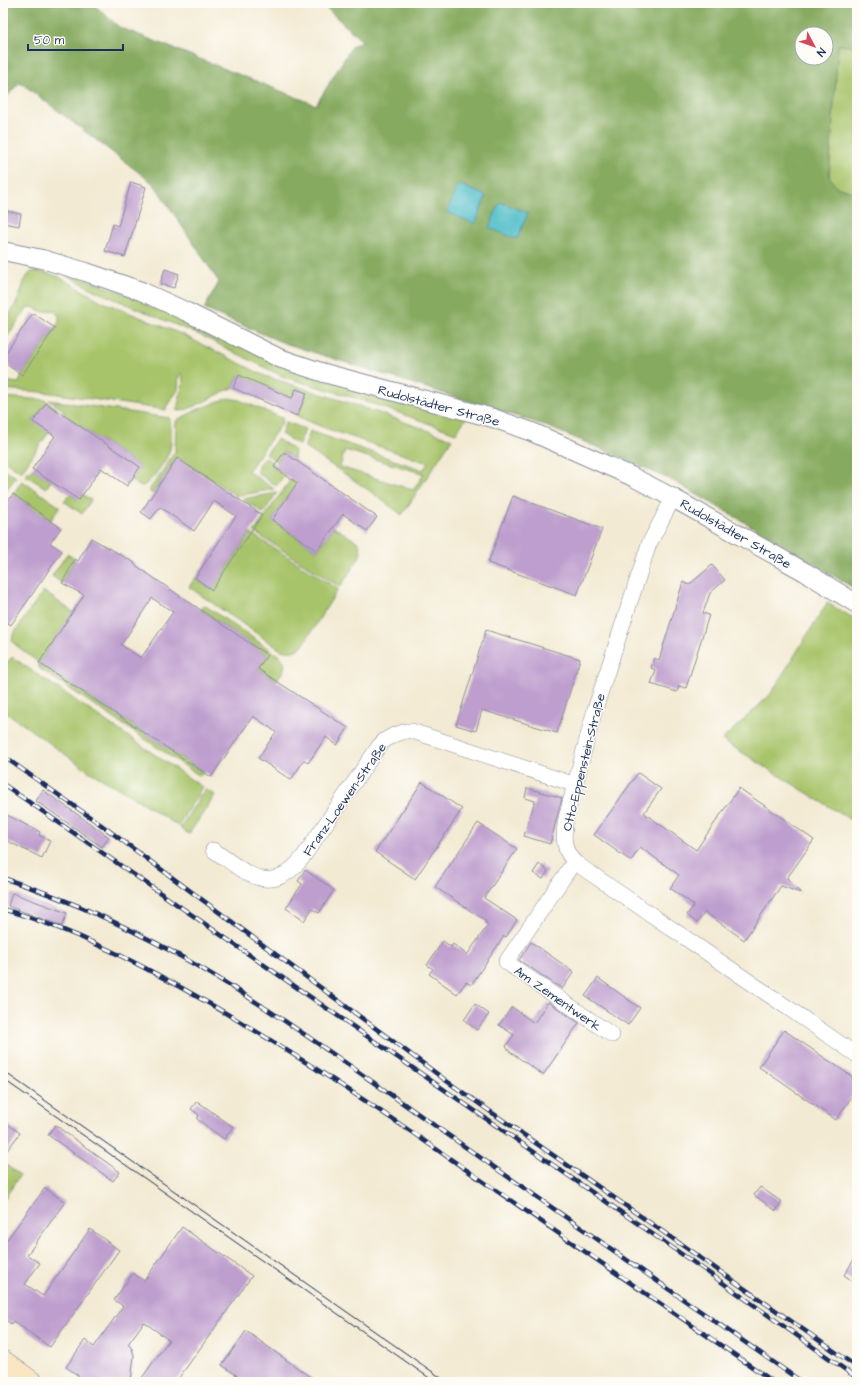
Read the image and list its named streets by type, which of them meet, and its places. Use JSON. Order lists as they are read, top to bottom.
{
  "streets": {
    "street": [
      "Rudolstädter Straße",
      "Otto-Eppenstein-Straße",
      "Franz-Loewen-Straße",
      "Am Zementwerk"
    ]
  },
  "crossings": [
    ["Rudolstädter Straße", "Otto-Eppenstein-Straße"],
    ["Otto-Eppenstein-Straße", "Franz-Loewen-Straße"],
    ["Otto-Eppenstein-Straße", "Am Zementwerk"]
  ],
  "scale_bar": "50 m",
  "north": "bottom right"
}
